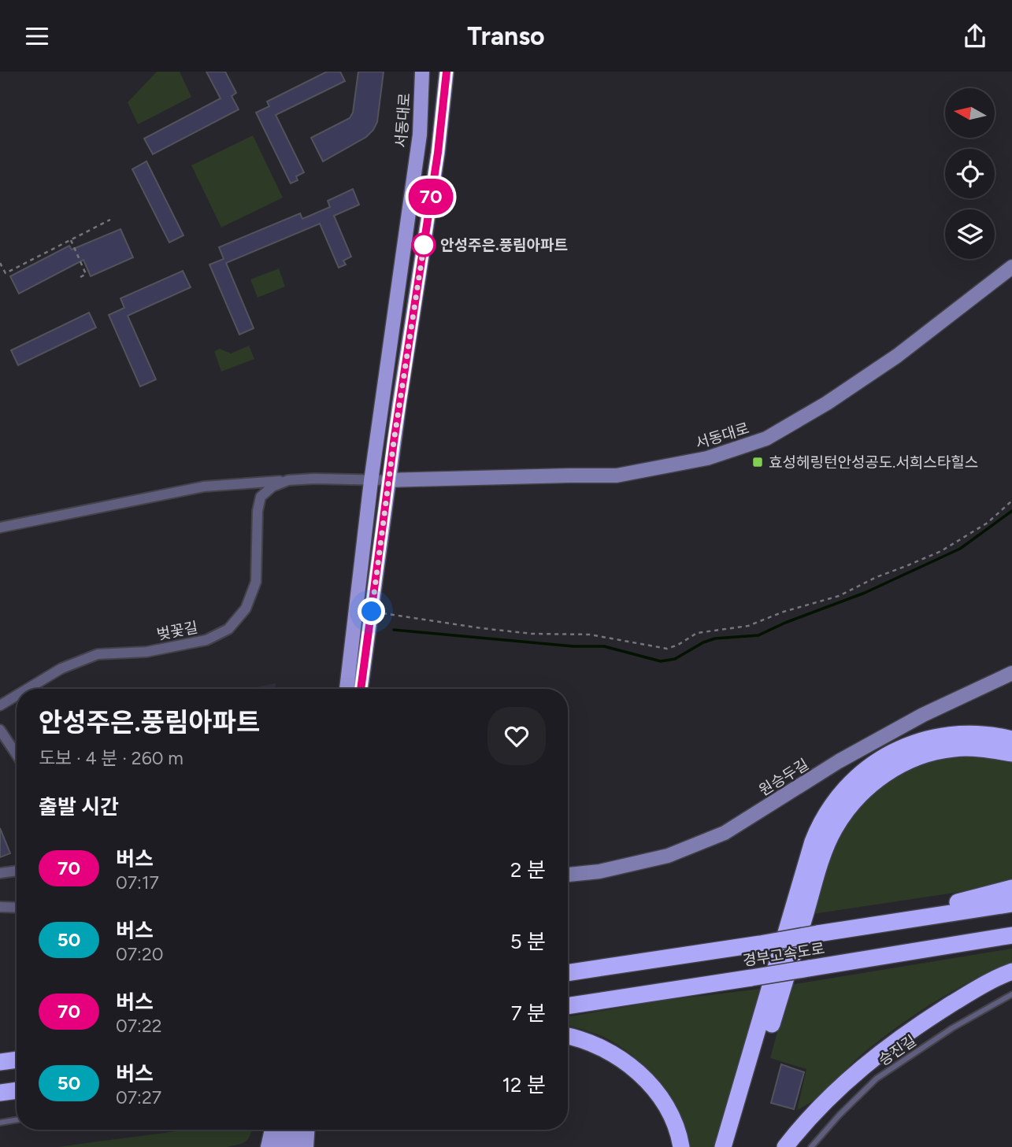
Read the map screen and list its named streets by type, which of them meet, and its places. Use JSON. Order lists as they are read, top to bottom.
{
  "streets": {
    "highway": ["경부고속도로"],
    "main road": ["서동대로"],
    "street": ["벚꽃길", "원승두길"],
    "lane": ["승진길"]
  },
  "crossings": [
    ["서동대로", "벚꽃길"]
  ],
  "places": {
    "other": ["안성주은.풍림아파트"],
    "transit": ["효성헤링턴안성공도.서희스타힐스"]
  },
  "lines": ["bus line 70"],
  "north": "left",
  "page": {
    "header": "Transo",
    "on_map": "70",
    "heading": [
      ["안성주은.풍림아파트", "도보 · 4 분 · 260 m"],
      "출발 시간"
    ],
    "list": [
      {
        "mark": "70",
        "name": "버스",
        "note": "07:17",
        "value": "2 분"
      },
      {
        "mark": "50",
        "name": "버스",
        "note": "07:20",
        "value": "5 분"
      },
      {
        "mark": "70",
        "name": "버스",
        "note": "07:22",
        "value": "7 분"
      },
      {
        "mark": "50",
        "name": "버스",
        "note": "07:27",
        "value": "12 분"
      }
    ]
  }
}
